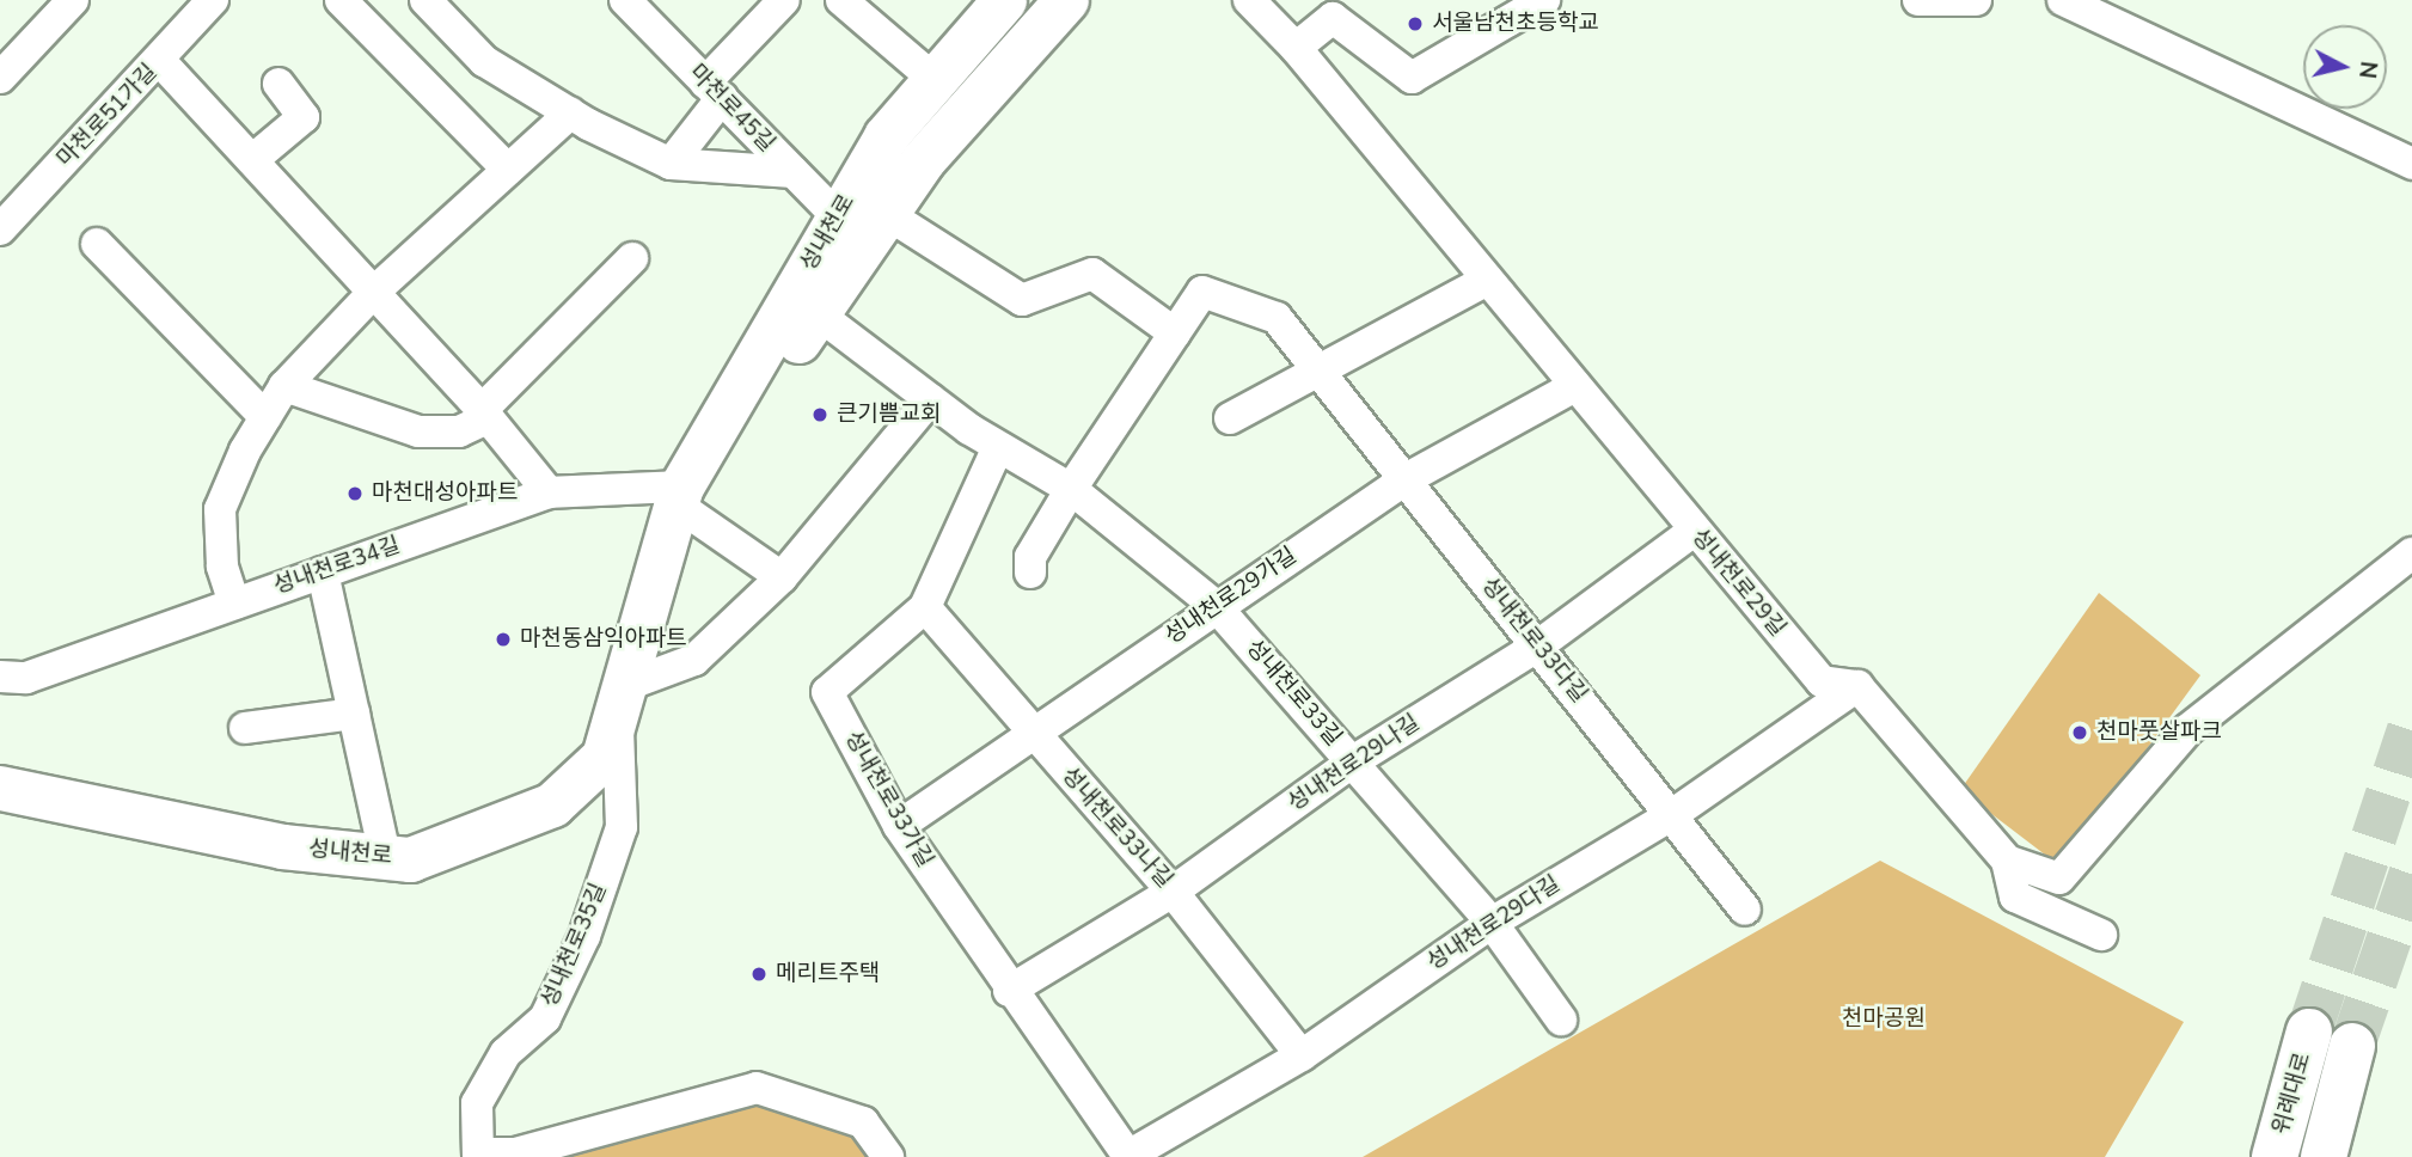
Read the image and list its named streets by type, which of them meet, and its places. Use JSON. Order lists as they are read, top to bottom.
{
  "streets": {
    "main road": ["위례대로"],
    "street": [
      "마천로45길",
      "마천로51가길",
      "성내천로",
      "성내천로34길",
      "성내천로29길",
      "성내천로29가길",
      "성내천로33다길",
      "성내천로33길",
      "성내천로29나길",
      "성내천로33가길",
      "성내천로33나길",
      "성내천로29다길",
      "성내천로35길"
    ]
  },
  "crossings": [
    ["마천로45길", "성내천로"],
    ["성내천로", "성내천로34길"],
    ["성내천로", "성내천로33다길"],
    ["성내천로", "성내천로33길"],
    ["성내천로", "성내천로35길"],
    ["성내천로29길", "성내천로29가길"],
    ["성내천로29길", "성내천로29나길"],
    ["성내천로29길", "성내천로29다길"],
    ["성내천로29가길", "성내천로33다길"],
    ["성내천로29가길", "성내천로33길"],
    ["성내천로29가길", "성내천로33가길"],
    ["성내천로29가길", "성내천로33나길"],
    ["성내천로33다길", "성내천로33길"],
    ["성내천로33다길", "성내천로29나길"],
    ["성내천로33다길", "성내천로29다길"],
    ["성내천로33길", "성내천로29나길"],
    ["성내천로33길", "성내천로33가길"],
    ["성내천로33길", "성내천로29다길"],
    ["성내천로29나길", "성내천로33가길"],
    ["성내천로29나길", "성내천로33나길"],
    ["성내천로33가길", "성내천로33나길"],
    ["성내천로33가길", "성내천로29다길"],
    ["성내천로33나길", "성내천로29다길"]
  ],
  "parks": ["천마공원"],
  "places": [
    "서울남천초등학교",
    "큰기쁨교회",
    "마천대성아파트",
    "마천동삼익아파트",
    "천마풋살파크",
    "메리트주택"
  ],
  "north": "right"
}
